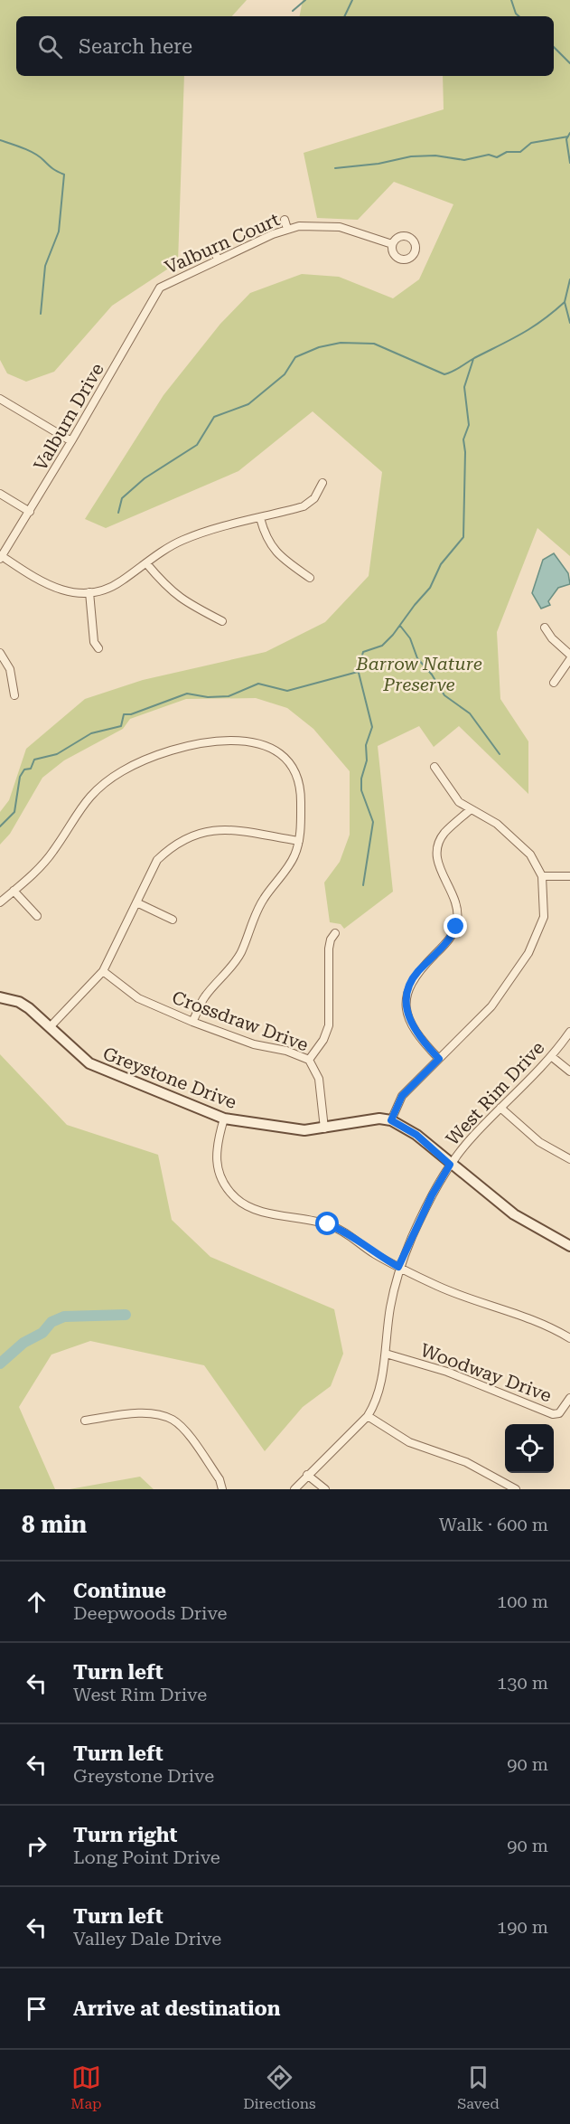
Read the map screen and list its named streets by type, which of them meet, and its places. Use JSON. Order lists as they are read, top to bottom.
{
  "streets": {
    "street": [
      "Valburn Court",
      "Valburn Drive",
      "Crossdraw Drive",
      "Greystone Drive",
      "West Rim Drive",
      "Woodway Drive"
    ]
  },
  "crossings": [
    ["Valburn Court", "Valburn Drive"],
    ["Crossdraw Drive", "Greystone Drive"],
    ["West Rim Drive", "Woodway Drive"]
  ],
  "parks": ["Barrow Nature Preserve"],
  "page": {
    "search": "Search here",
    "heading": ["8 min", "Walk · 600 m"],
    "list": [
      ["Continue", "Deepwoods Drive", "100 m"],
      ["Turn left", "West Rim Drive", "130 m"],
      ["Turn left", "Greystone Drive", "90 m"],
      ["Turn right", "Long Point Drive", "90 m"],
      ["Turn left", "Valley Dale Drive", "190 m"],
      "Arrive at destination"
    ],
    "nav": ["Map", "Directions", "Saved"]
  }
}
